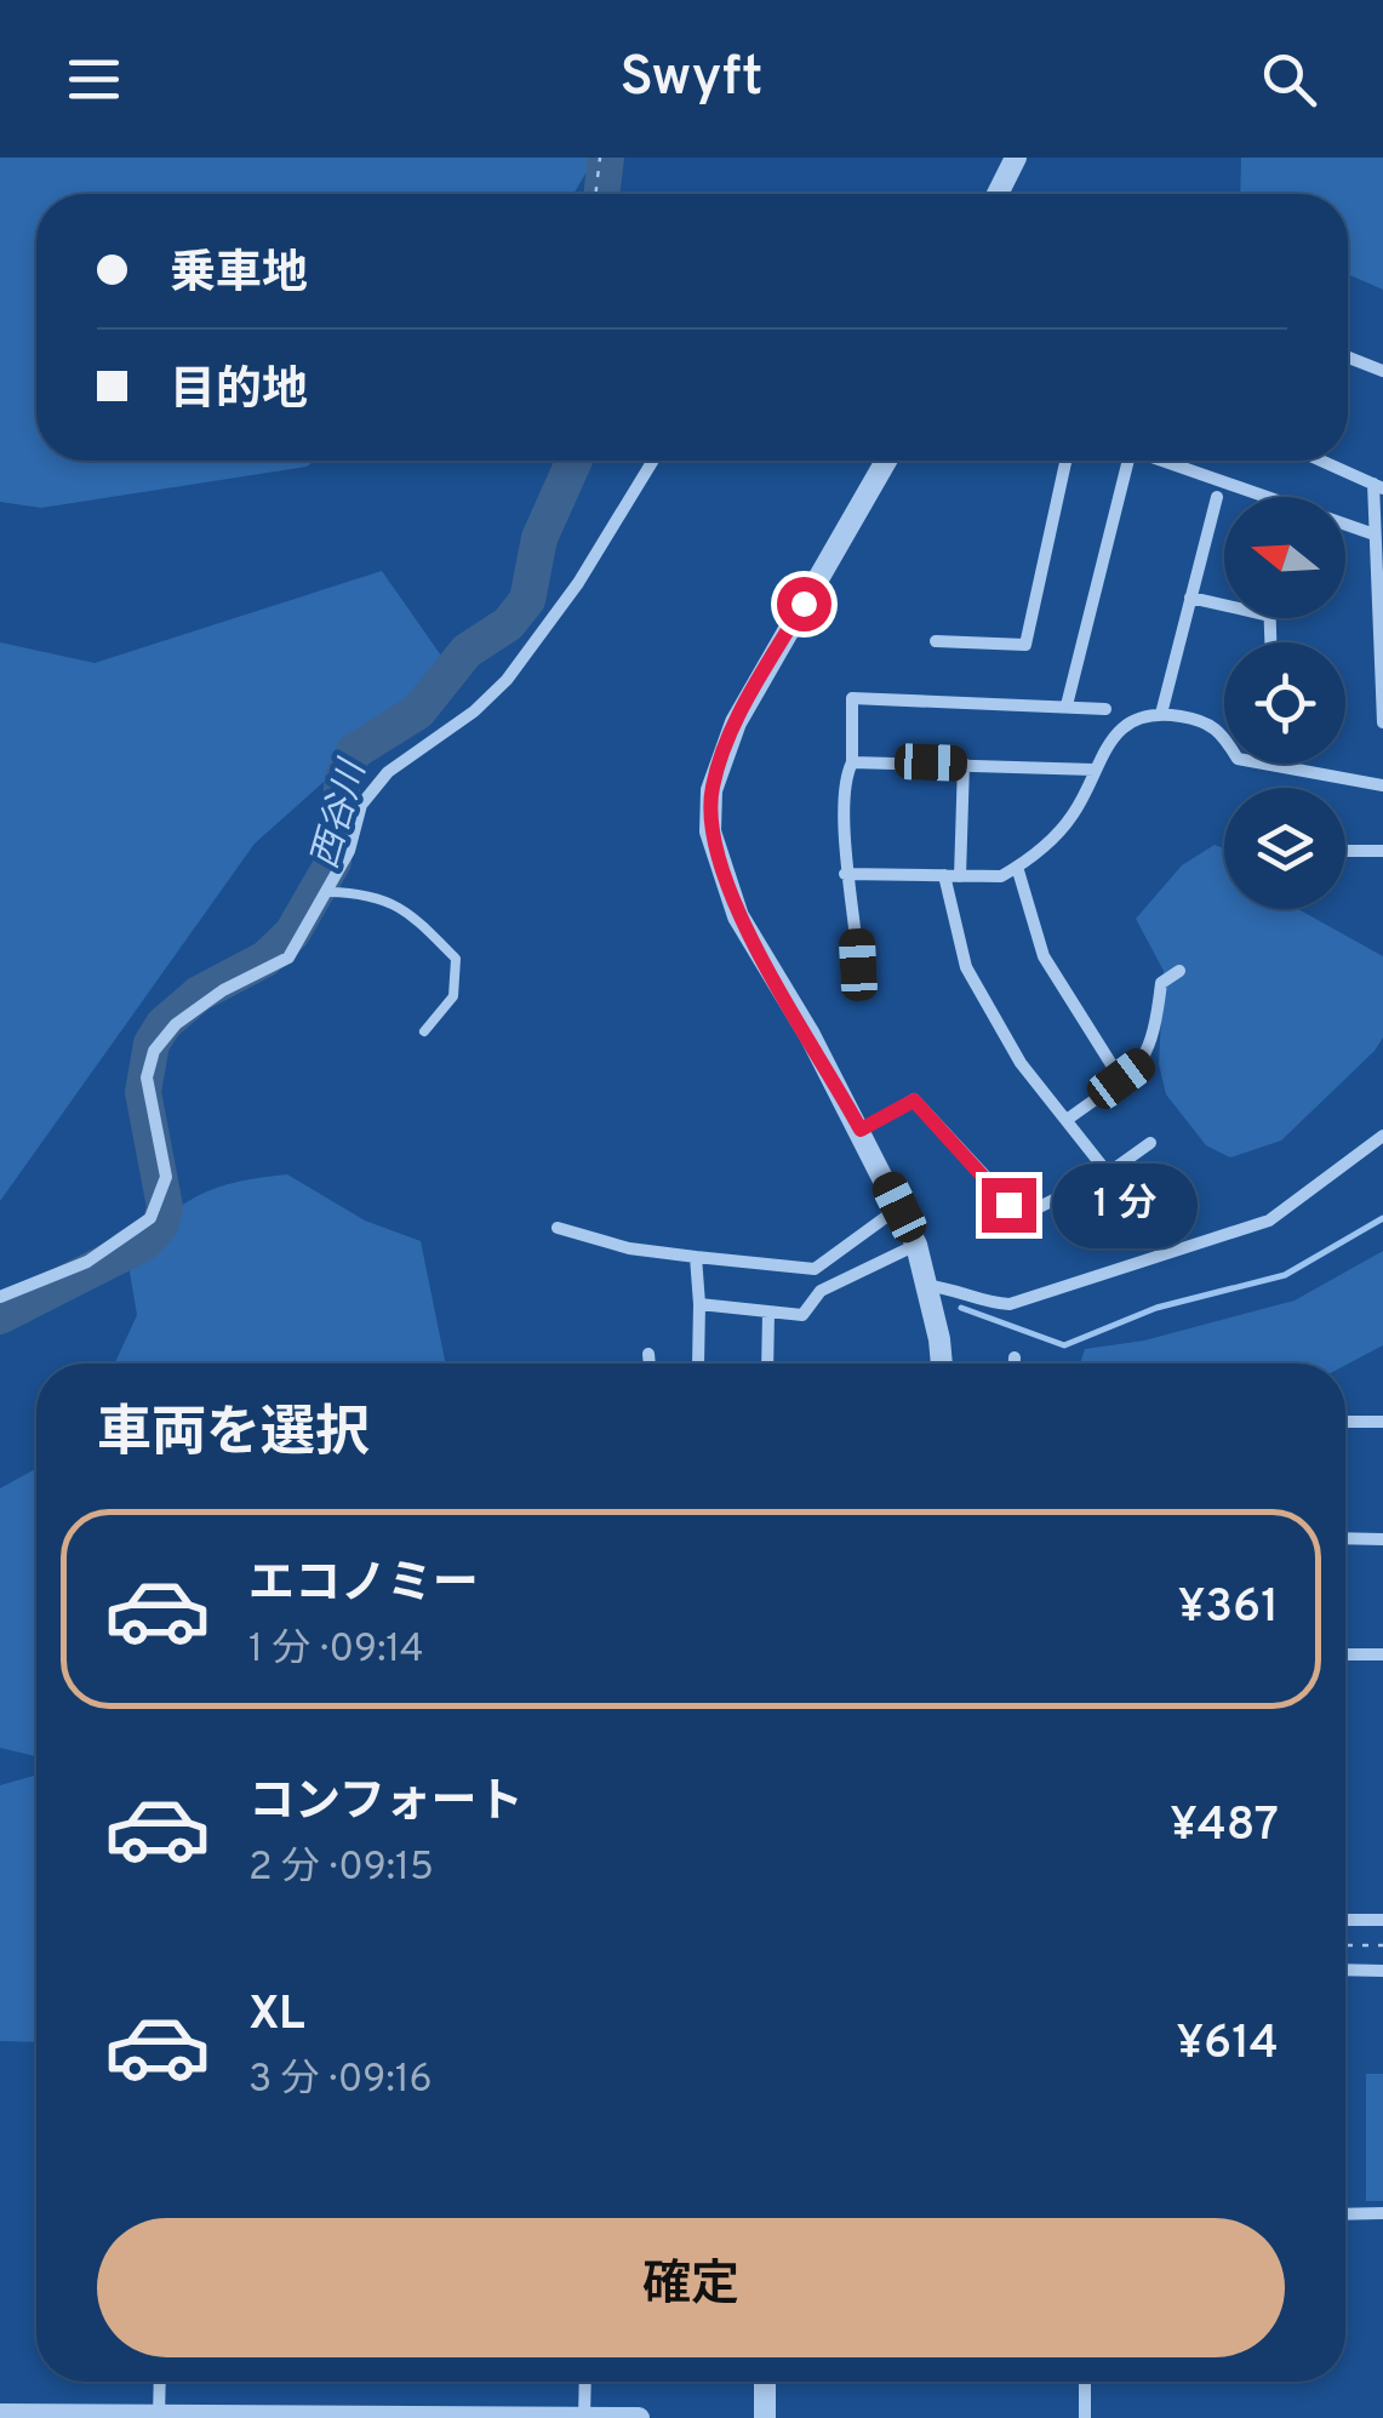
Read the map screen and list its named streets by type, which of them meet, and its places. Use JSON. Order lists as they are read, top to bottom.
{
  "water": ["西谷川"],
  "north": "left",
  "page": {
    "header": "Swyft",
    "banner": ["乗車地", "目的地"],
    "bubble": "1 分",
    "heading": "車両を選択",
    "list": [
      {
        "name": "エコノミー",
        "note": "1 分 · 09:14",
        "value": "¥361"
      },
      {
        "name": "コンフォート",
        "note": "2 分 · 09:15",
        "value": "¥487"
      },
      {
        "name": "XL",
        "note": "3 分 · 09:16",
        "value": "¥614"
      }
    ],
    "buttons": "確定"
  }
}
